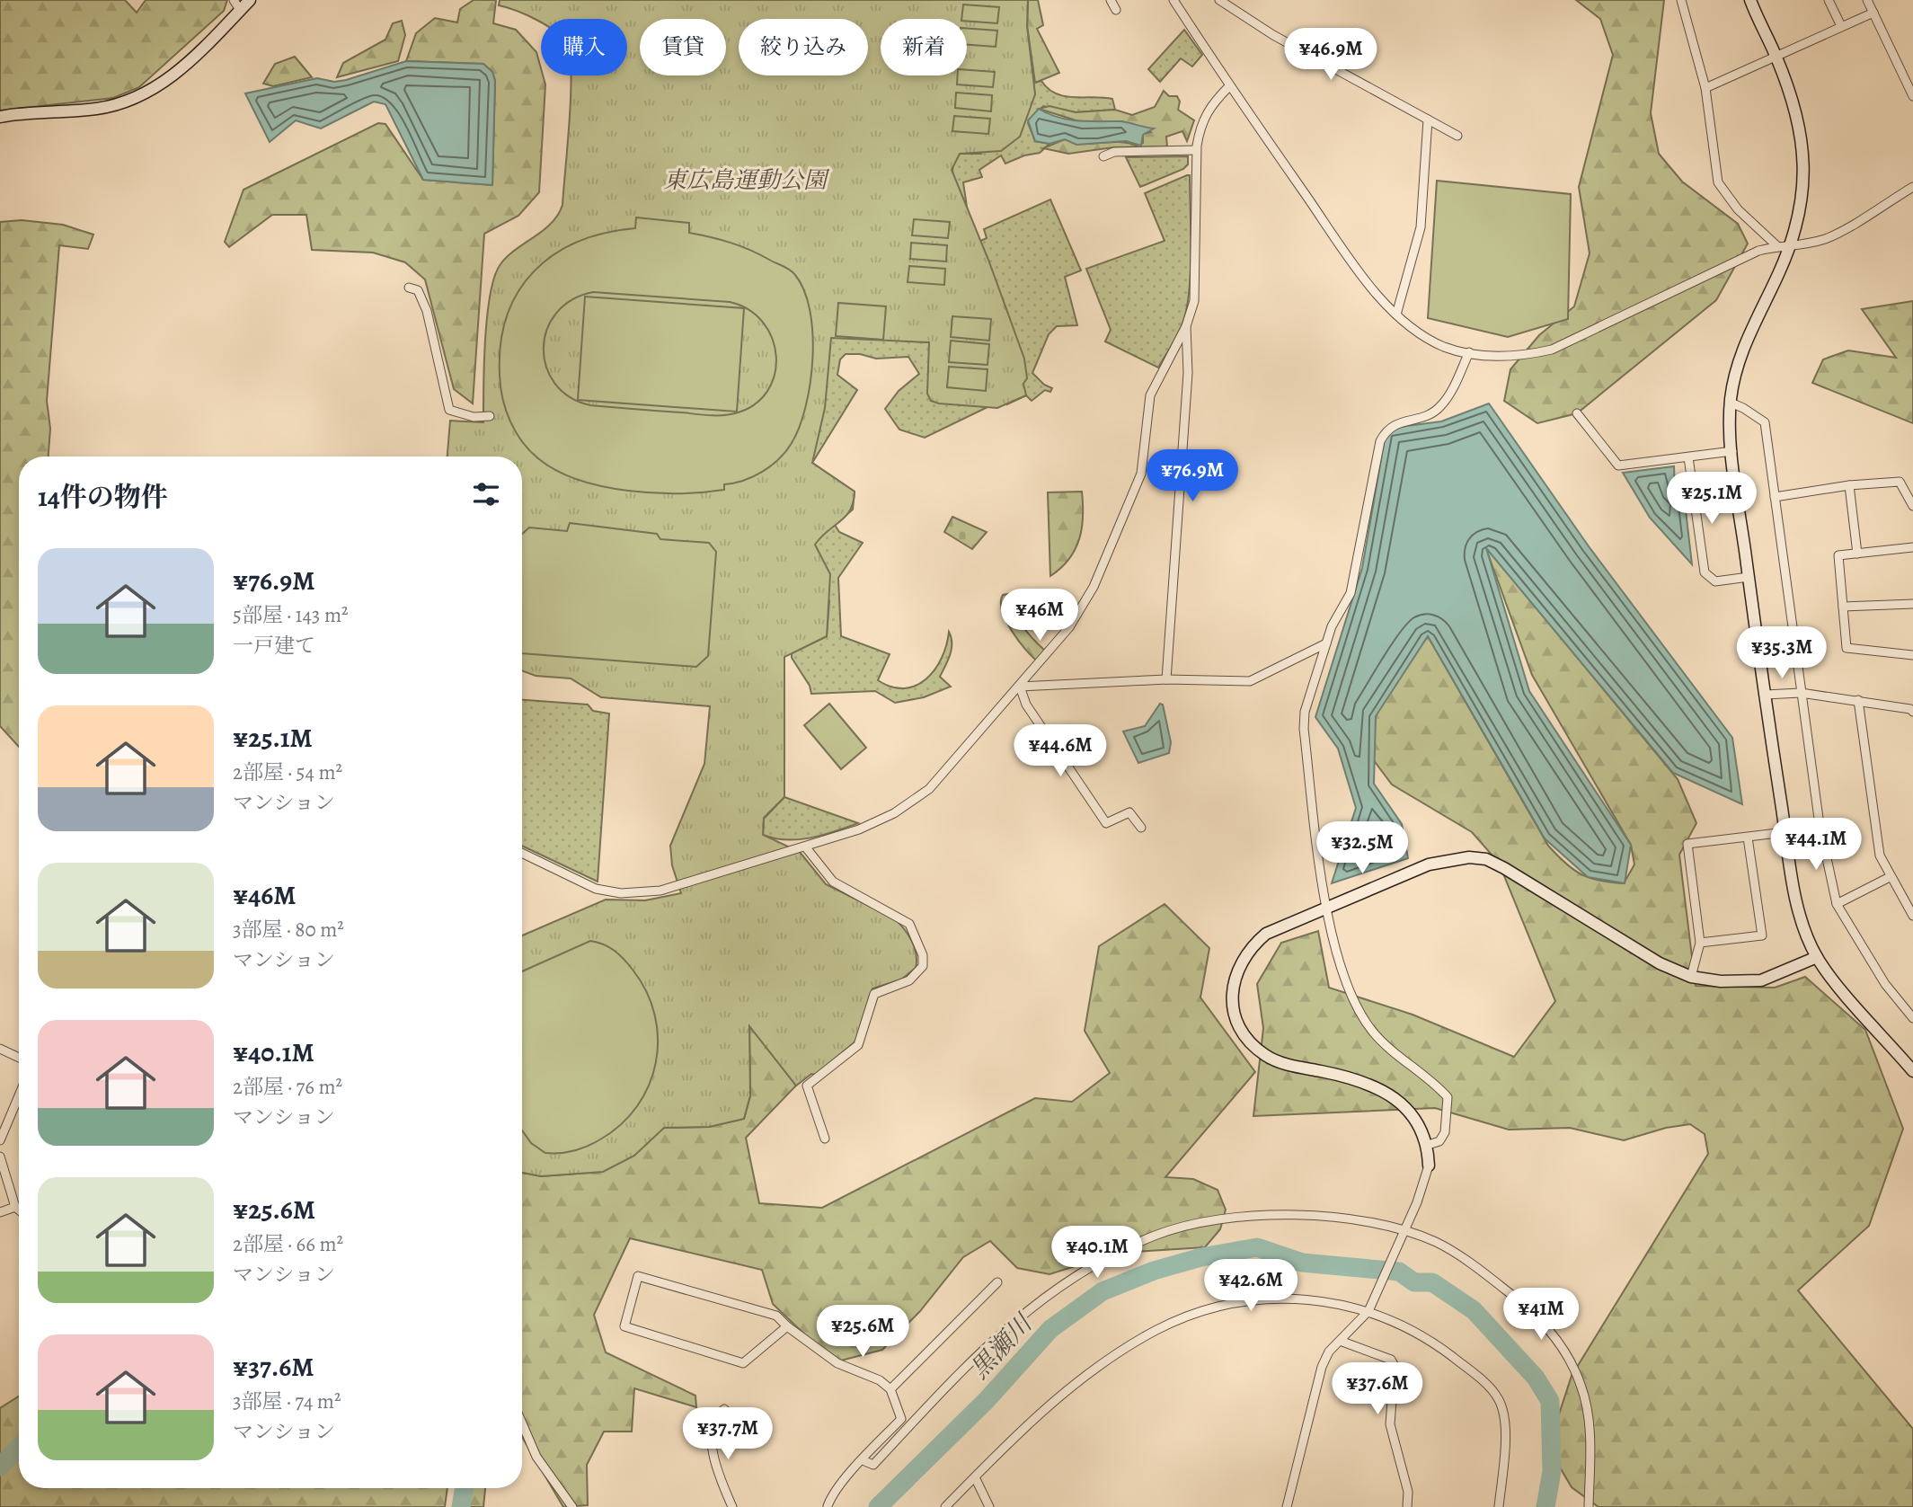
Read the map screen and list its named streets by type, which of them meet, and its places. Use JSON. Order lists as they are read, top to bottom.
{
  "water": ["黒瀬川"],
  "parks": ["東広島運動公園"],
  "page": {
    "chip": [
      "購入",
      "賃貸",
      "絞り込み",
      "新着"
    ],
    "price": [
      "¥46.9M",
      "¥76.9M",
      "¥25.1M",
      "¥46M",
      "¥35.3M",
      "¥44.6M",
      "¥44.1M",
      "¥32.5M",
      "¥40.1M",
      "¥42.6M",
      "¥41M",
      "¥25.6M",
      "¥37.6M",
      "¥37.7M"
    ],
    "heading": "14件の物件",
    "list": [
      {
        "name": "¥76.9M",
        "note": "5部屋 · 143 m² · 一戸建て"
      },
      {
        "name": "¥25.1M",
        "note": "2部屋 · 54 m² · マンション"
      },
      {
        "name": "¥46M",
        "note": "3部屋 · 80 m² · マンション"
      },
      {
        "name": "¥40.1M",
        "note": "2部屋 · 76 m² · マンション"
      },
      {
        "name": "¥25.6M",
        "note": "2部屋 · 66 m² · マンション"
      },
      {
        "name": "¥37.6M",
        "note": "3部屋 · 74 m² · マンション"
      }
    ]
  }
}
